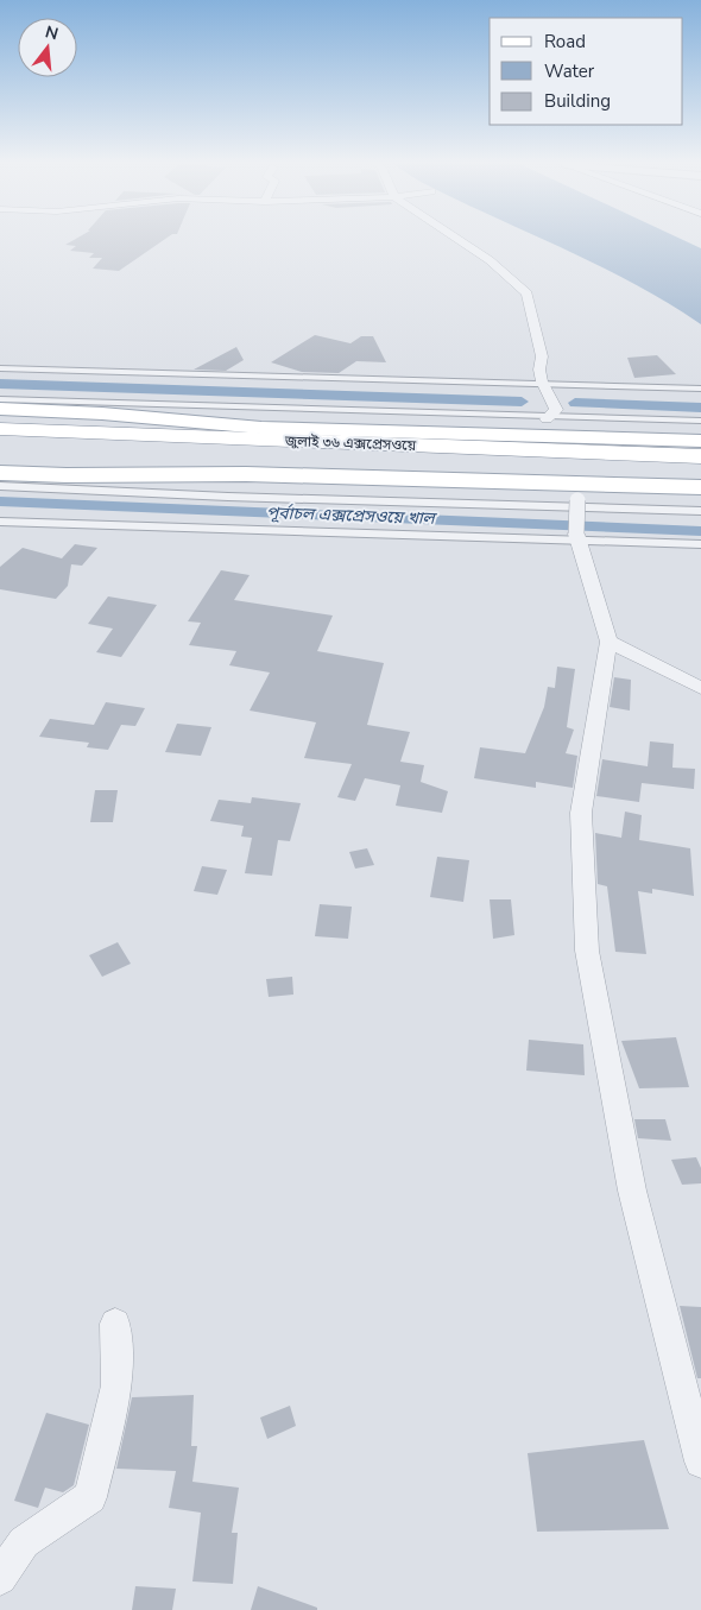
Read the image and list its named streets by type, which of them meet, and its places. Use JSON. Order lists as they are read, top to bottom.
{
  "streets": {
    "highway": ["জুলাই ৩৬ এক্সপ্রেসওয়ে"]
  },
  "water": ["পূর্বাচল এক্সপ্রেসওয়ে খাল"],
  "legend": ["Road", "Water", "Building"],
  "north": "top"
}
